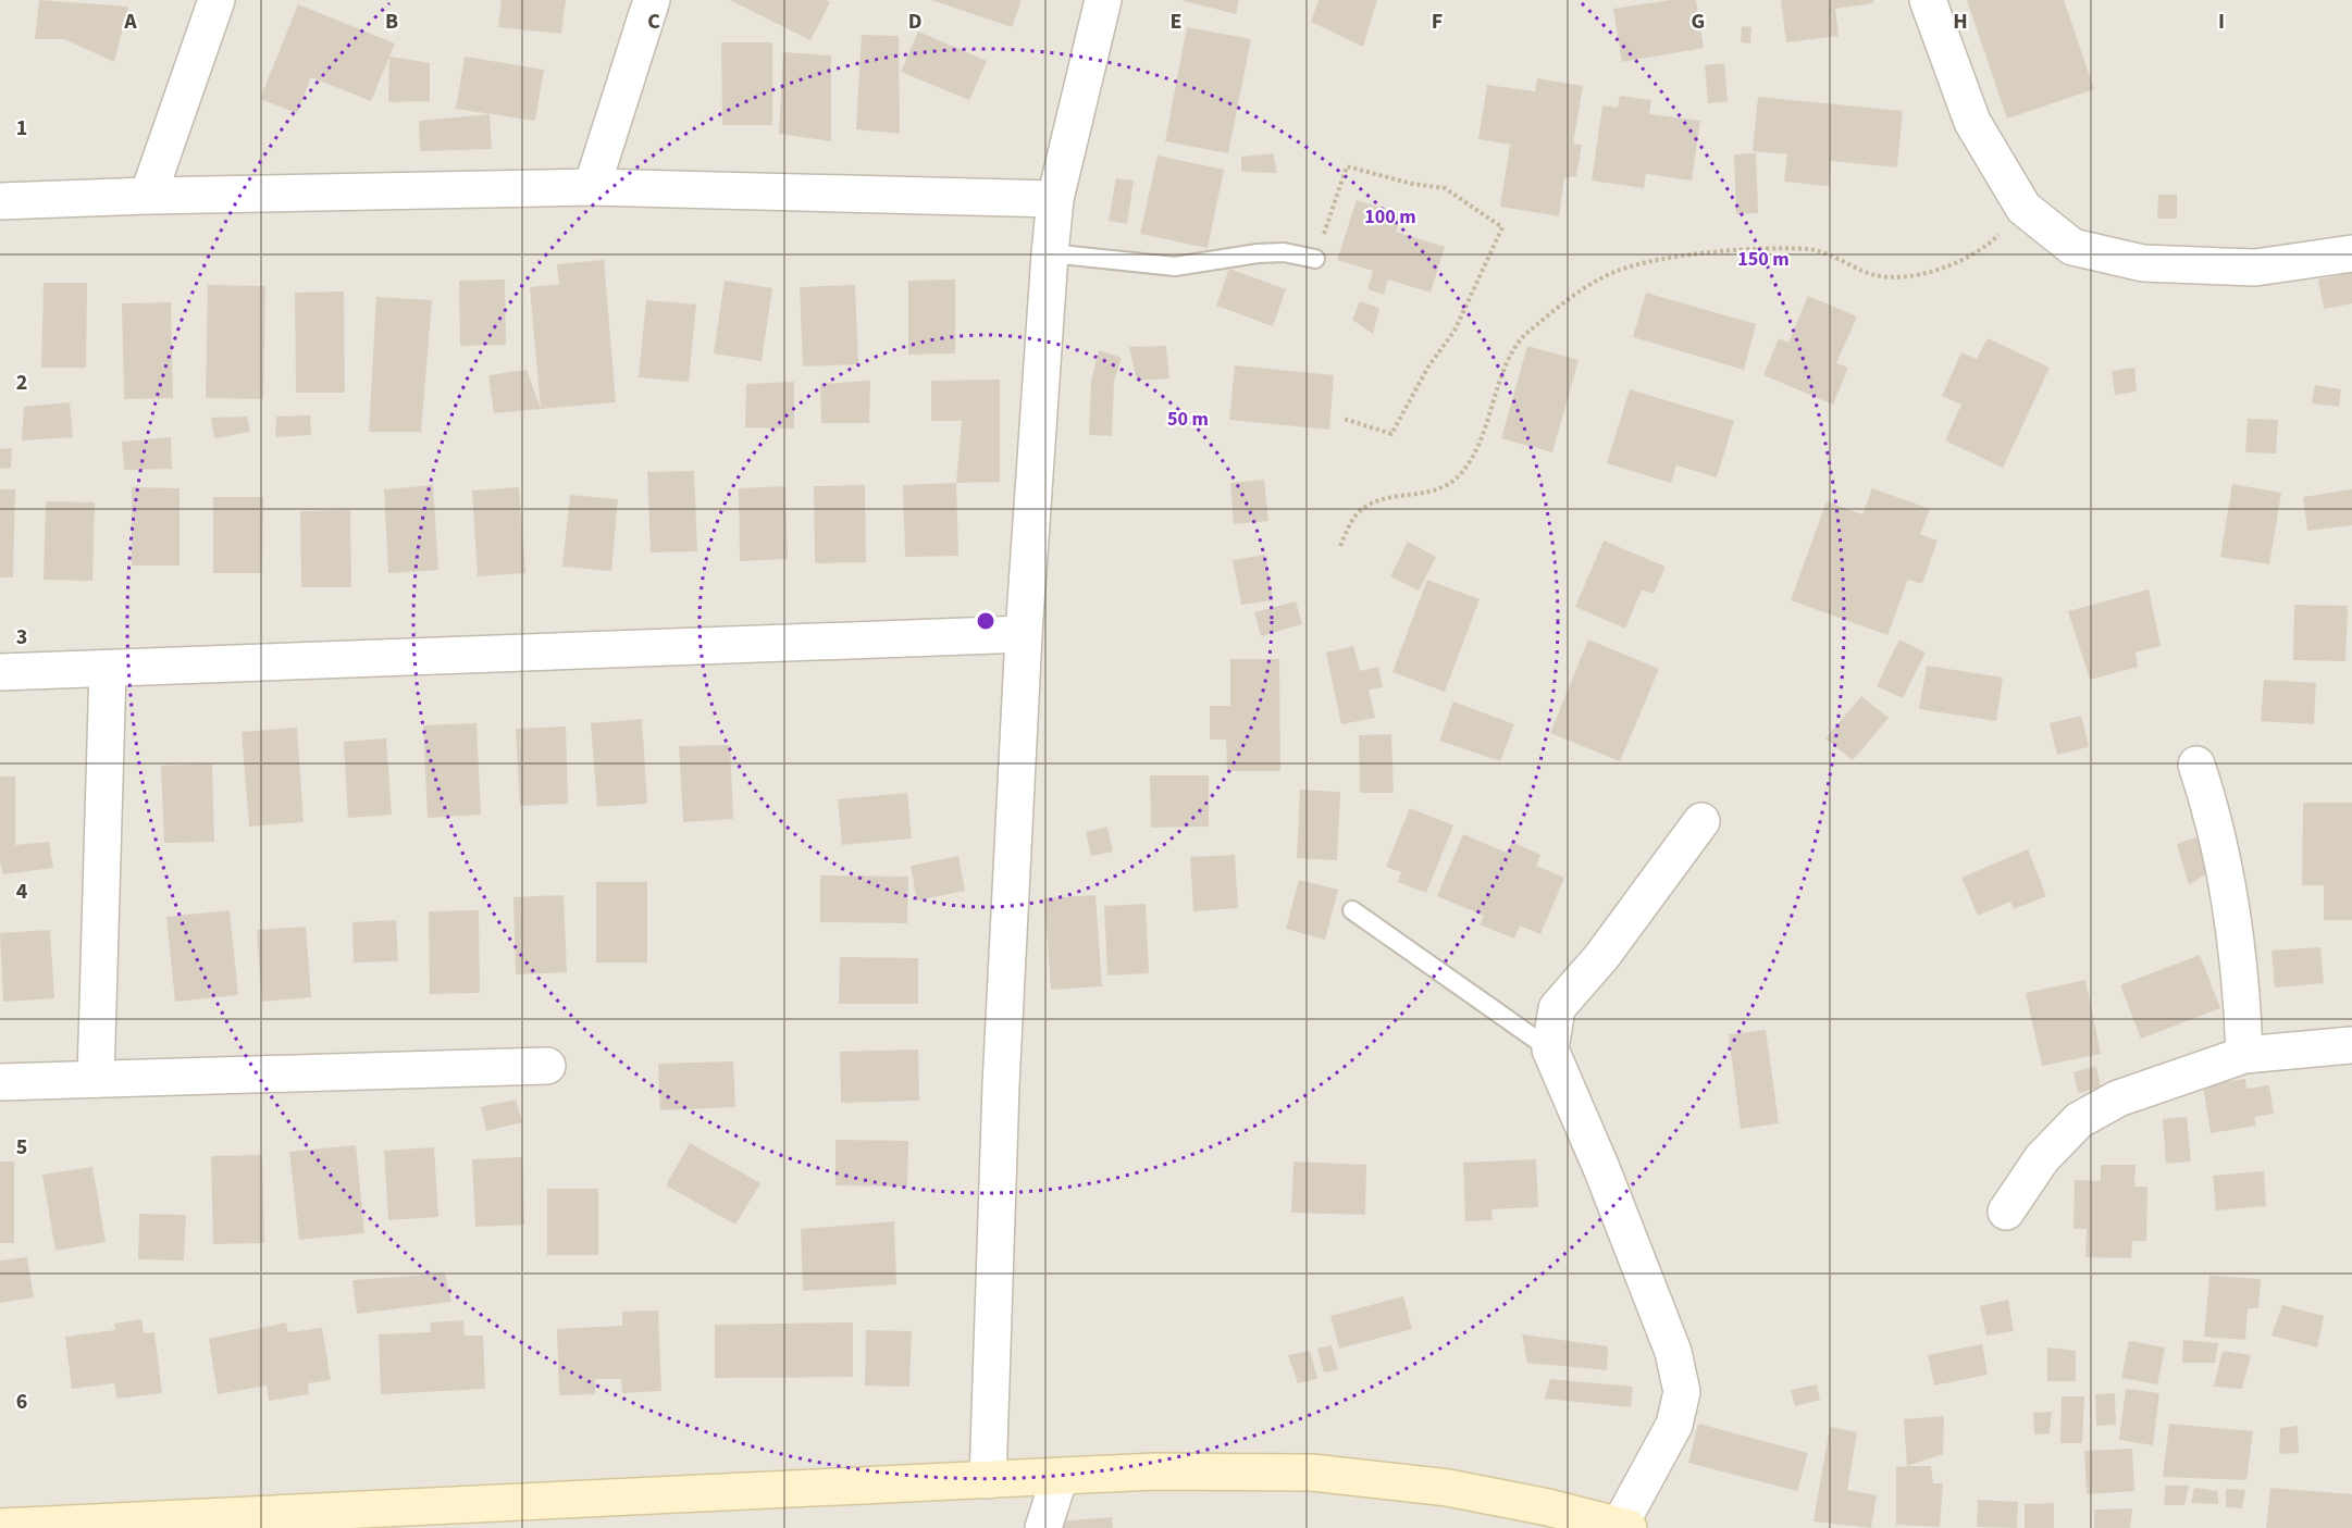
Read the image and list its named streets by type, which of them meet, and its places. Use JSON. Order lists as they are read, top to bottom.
{
  "grid": {
    "columns": [
      "A",
      "B",
      "C",
      "D",
      "E",
      "F",
      "G",
      "H",
      "I"
    ],
    "rows": [
      "1",
      "2",
      "3",
      "4",
      "5",
      "6"
    ]
  },
  "rings": ["100 m", "150 m", "50 m"]
}
